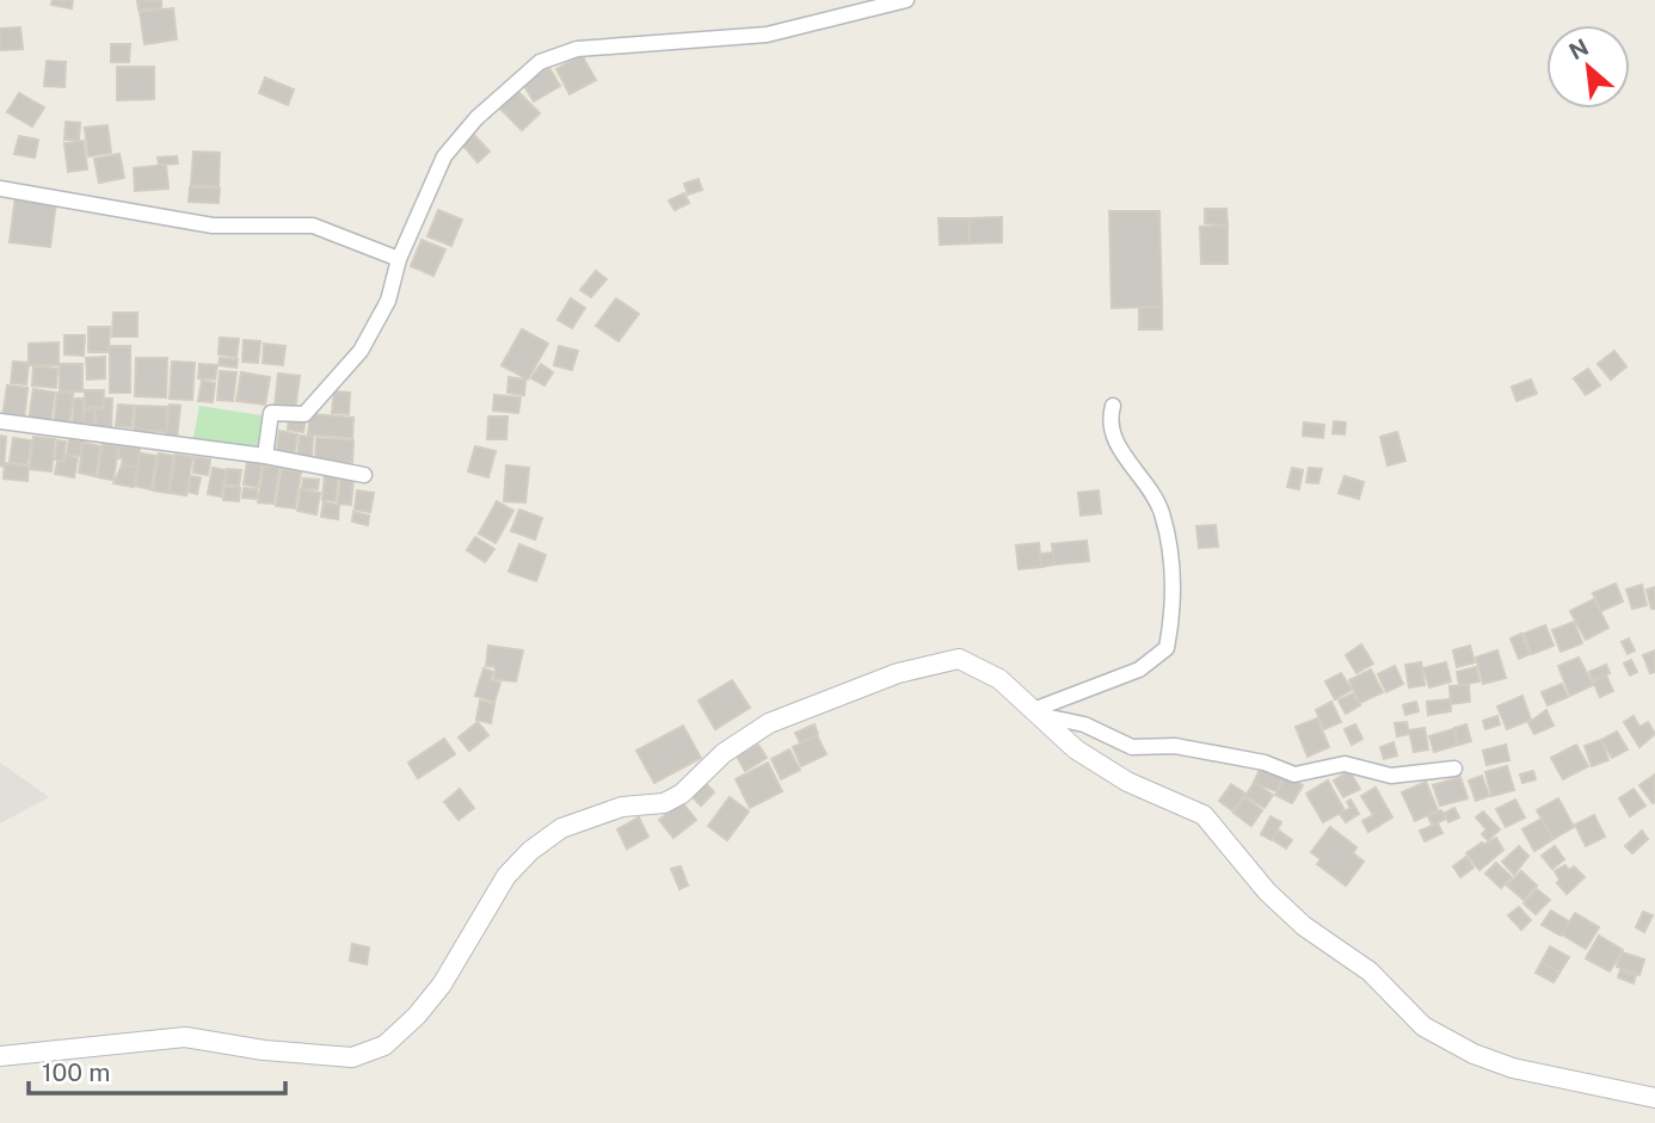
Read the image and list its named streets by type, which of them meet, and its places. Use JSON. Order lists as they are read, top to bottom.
{
  "scale_bar": "100 m",
  "north": "top left"
}
